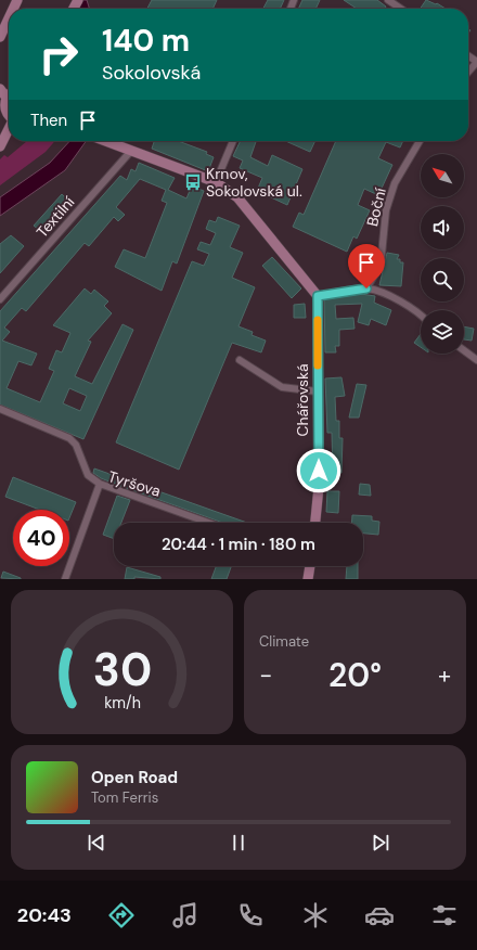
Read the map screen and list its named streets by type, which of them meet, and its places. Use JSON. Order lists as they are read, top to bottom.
{
  "streets": {
    "street": [
      "Boční",
      "Textilní",
      "Chářovská",
      "Tyršova"
    ]
  },
  "places": {
    "bus stop": ["Krnov, Sokolovská ul."]
  },
  "north": "top left",
  "page": {
    "turn": ["140 m", "Sokolovská"],
    "then": "Then",
    "limit": "40",
    "trip": "20:44 · 1 min · 180 m",
    "tile": "Climate",
    "heat": ["−", "20°", "+"],
    "song": ["Open Road", "Tom Ferris"],
    "tabs": "20:43",
    "gauge": ["30", "km/h"]
  }
}
